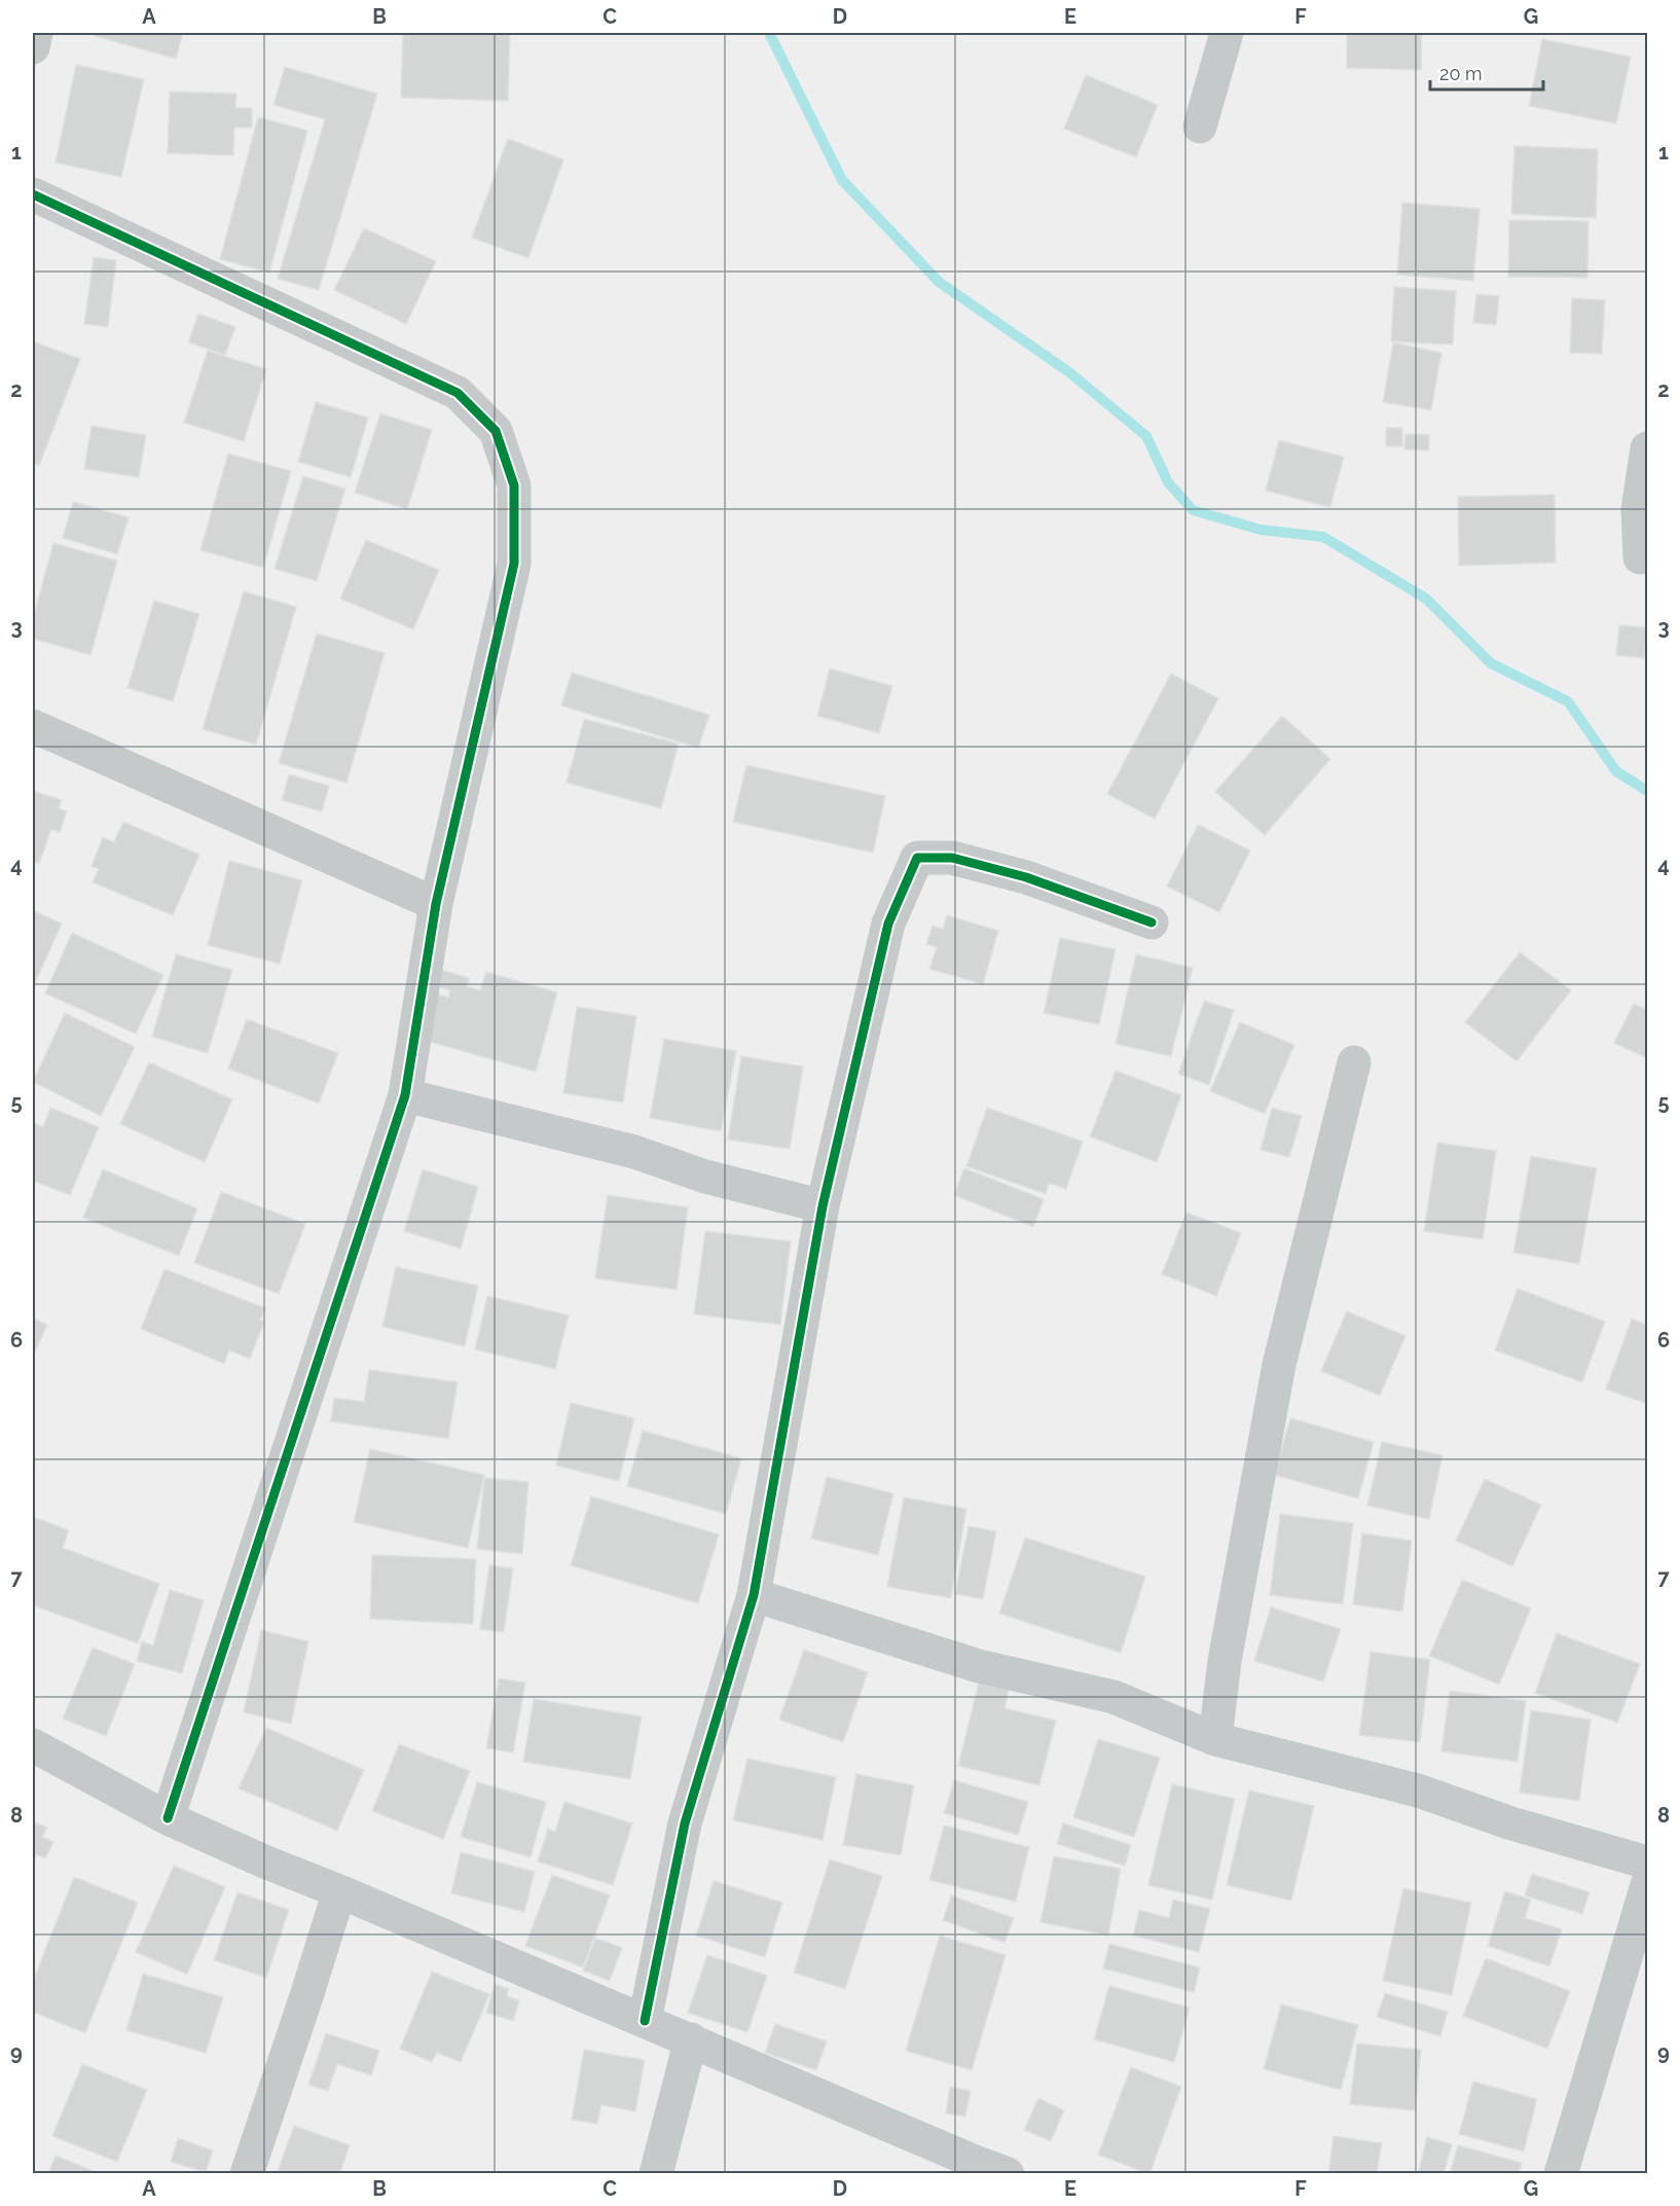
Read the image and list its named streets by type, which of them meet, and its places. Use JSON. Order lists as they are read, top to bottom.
{
  "scale_bar": "20 m",
  "grid": {
    "columns": [
      "A",
      "B",
      "C",
      "D",
      "E",
      "F",
      "G"
    ],
    "rows": [
      "1",
      "2",
      "3",
      "4",
      "5",
      "6",
      "7",
      "8",
      "9"
    ]
  }
}
